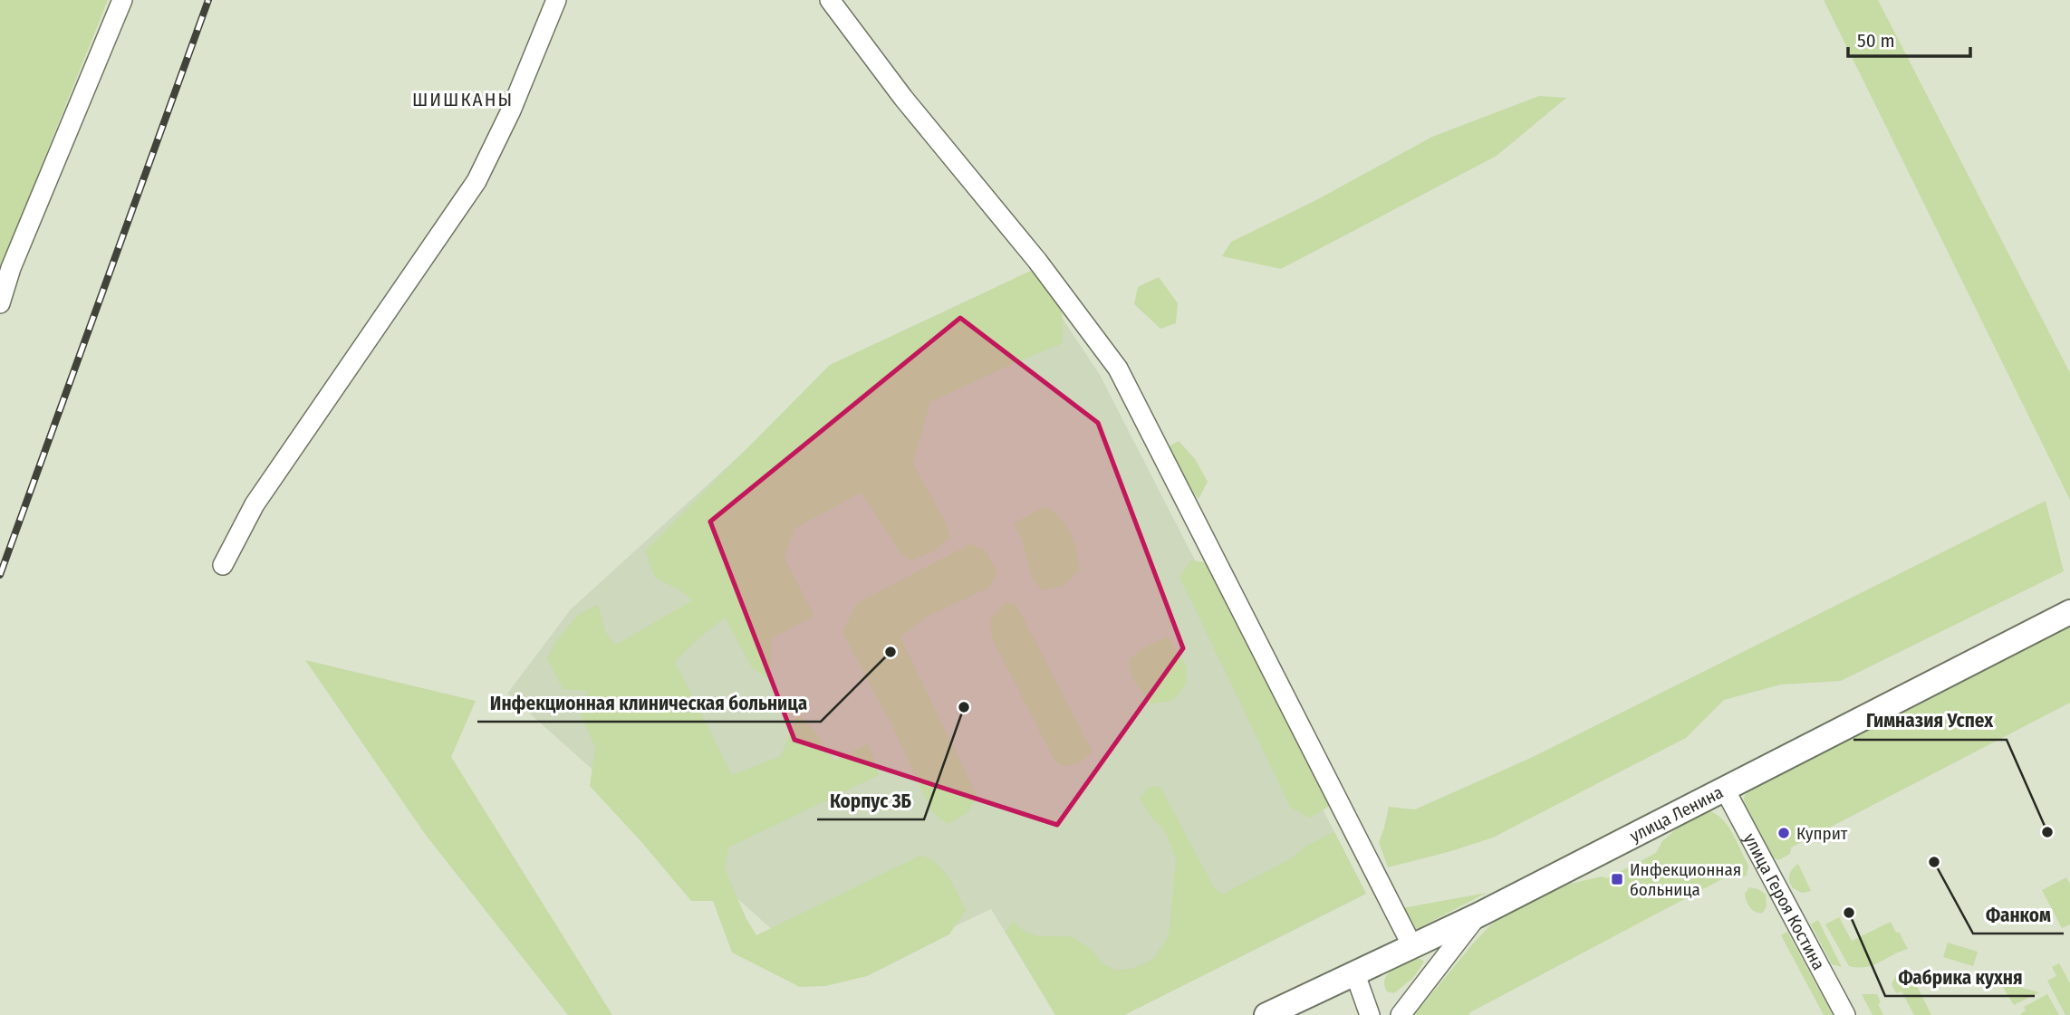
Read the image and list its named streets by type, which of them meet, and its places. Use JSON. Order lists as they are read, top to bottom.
{
  "streets": {
    "main road": ["улица Ленина"],
    "street": ["улица Героя Костина"]
  },
  "crossings": [
    ["улица Ленина", "улица Героя Костина"]
  ],
  "districts": ["ШИШКАНЫ"],
  "places": {
    "other": [
      "Инфекционная клиническая больница",
      "Корпус 3Б",
      "Гимназия Успех",
      "Куприт",
      "Фанком",
      "Фабрика кухня"
    ],
    "transit": ["Инфекционная больница"]
  },
  "scale_bar": "50 m"
}
